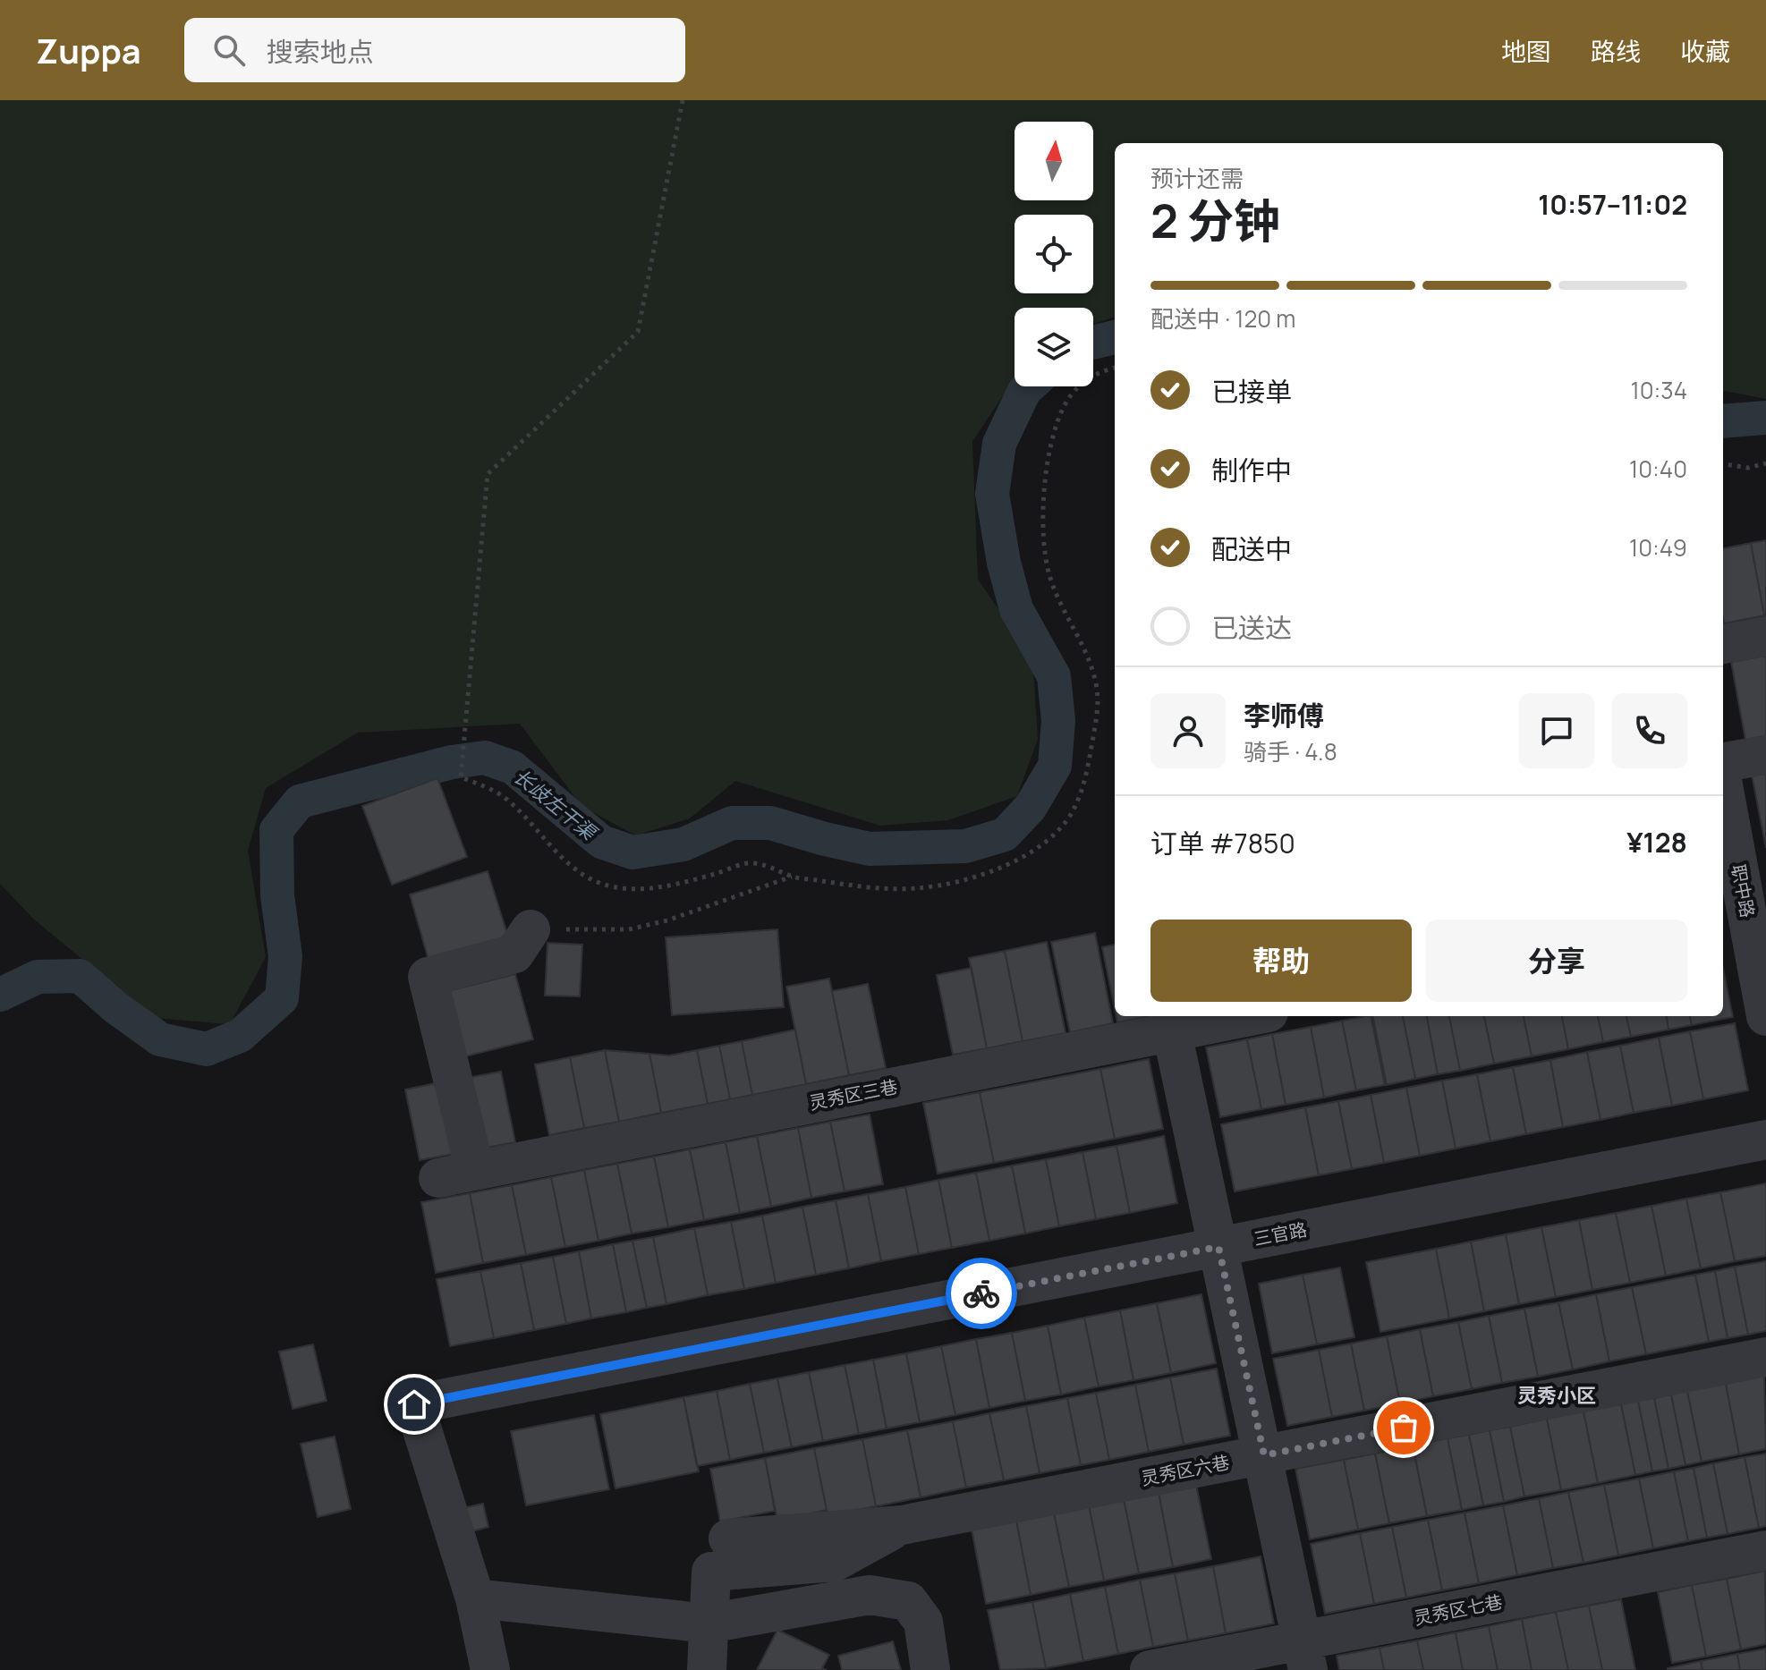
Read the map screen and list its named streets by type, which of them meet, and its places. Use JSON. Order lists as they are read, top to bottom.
{
  "streets": {
    "street": [
      "职中路",
      "灵秀区三巷",
      "三官路",
      "灵秀区六巷",
      "灵秀区七巷"
    ]
  },
  "districts": ["灵秀小区"],
  "water": ["长歧左干渠"],
  "north": "top",
  "page": {
    "header": "Zuppa",
    "search": "搜索地点",
    "nav": ["地图", "路线", "收藏"],
    "heading": ["2 分钟", "预计还需", "10:57–11:02"],
    "panel": [
      "李师傅",
      "骑手 · 4.8",
      "订单 #7850",
      "¥128"
    ],
    "bar": "配送中 · 120 m",
    "list": [
      ["已接单", "10:34"],
      ["制作中", "10:40"],
      ["配送中", "10:49"],
      "已送达"
    ],
    "buttons": ["帮助", "分享"]
  }
}
